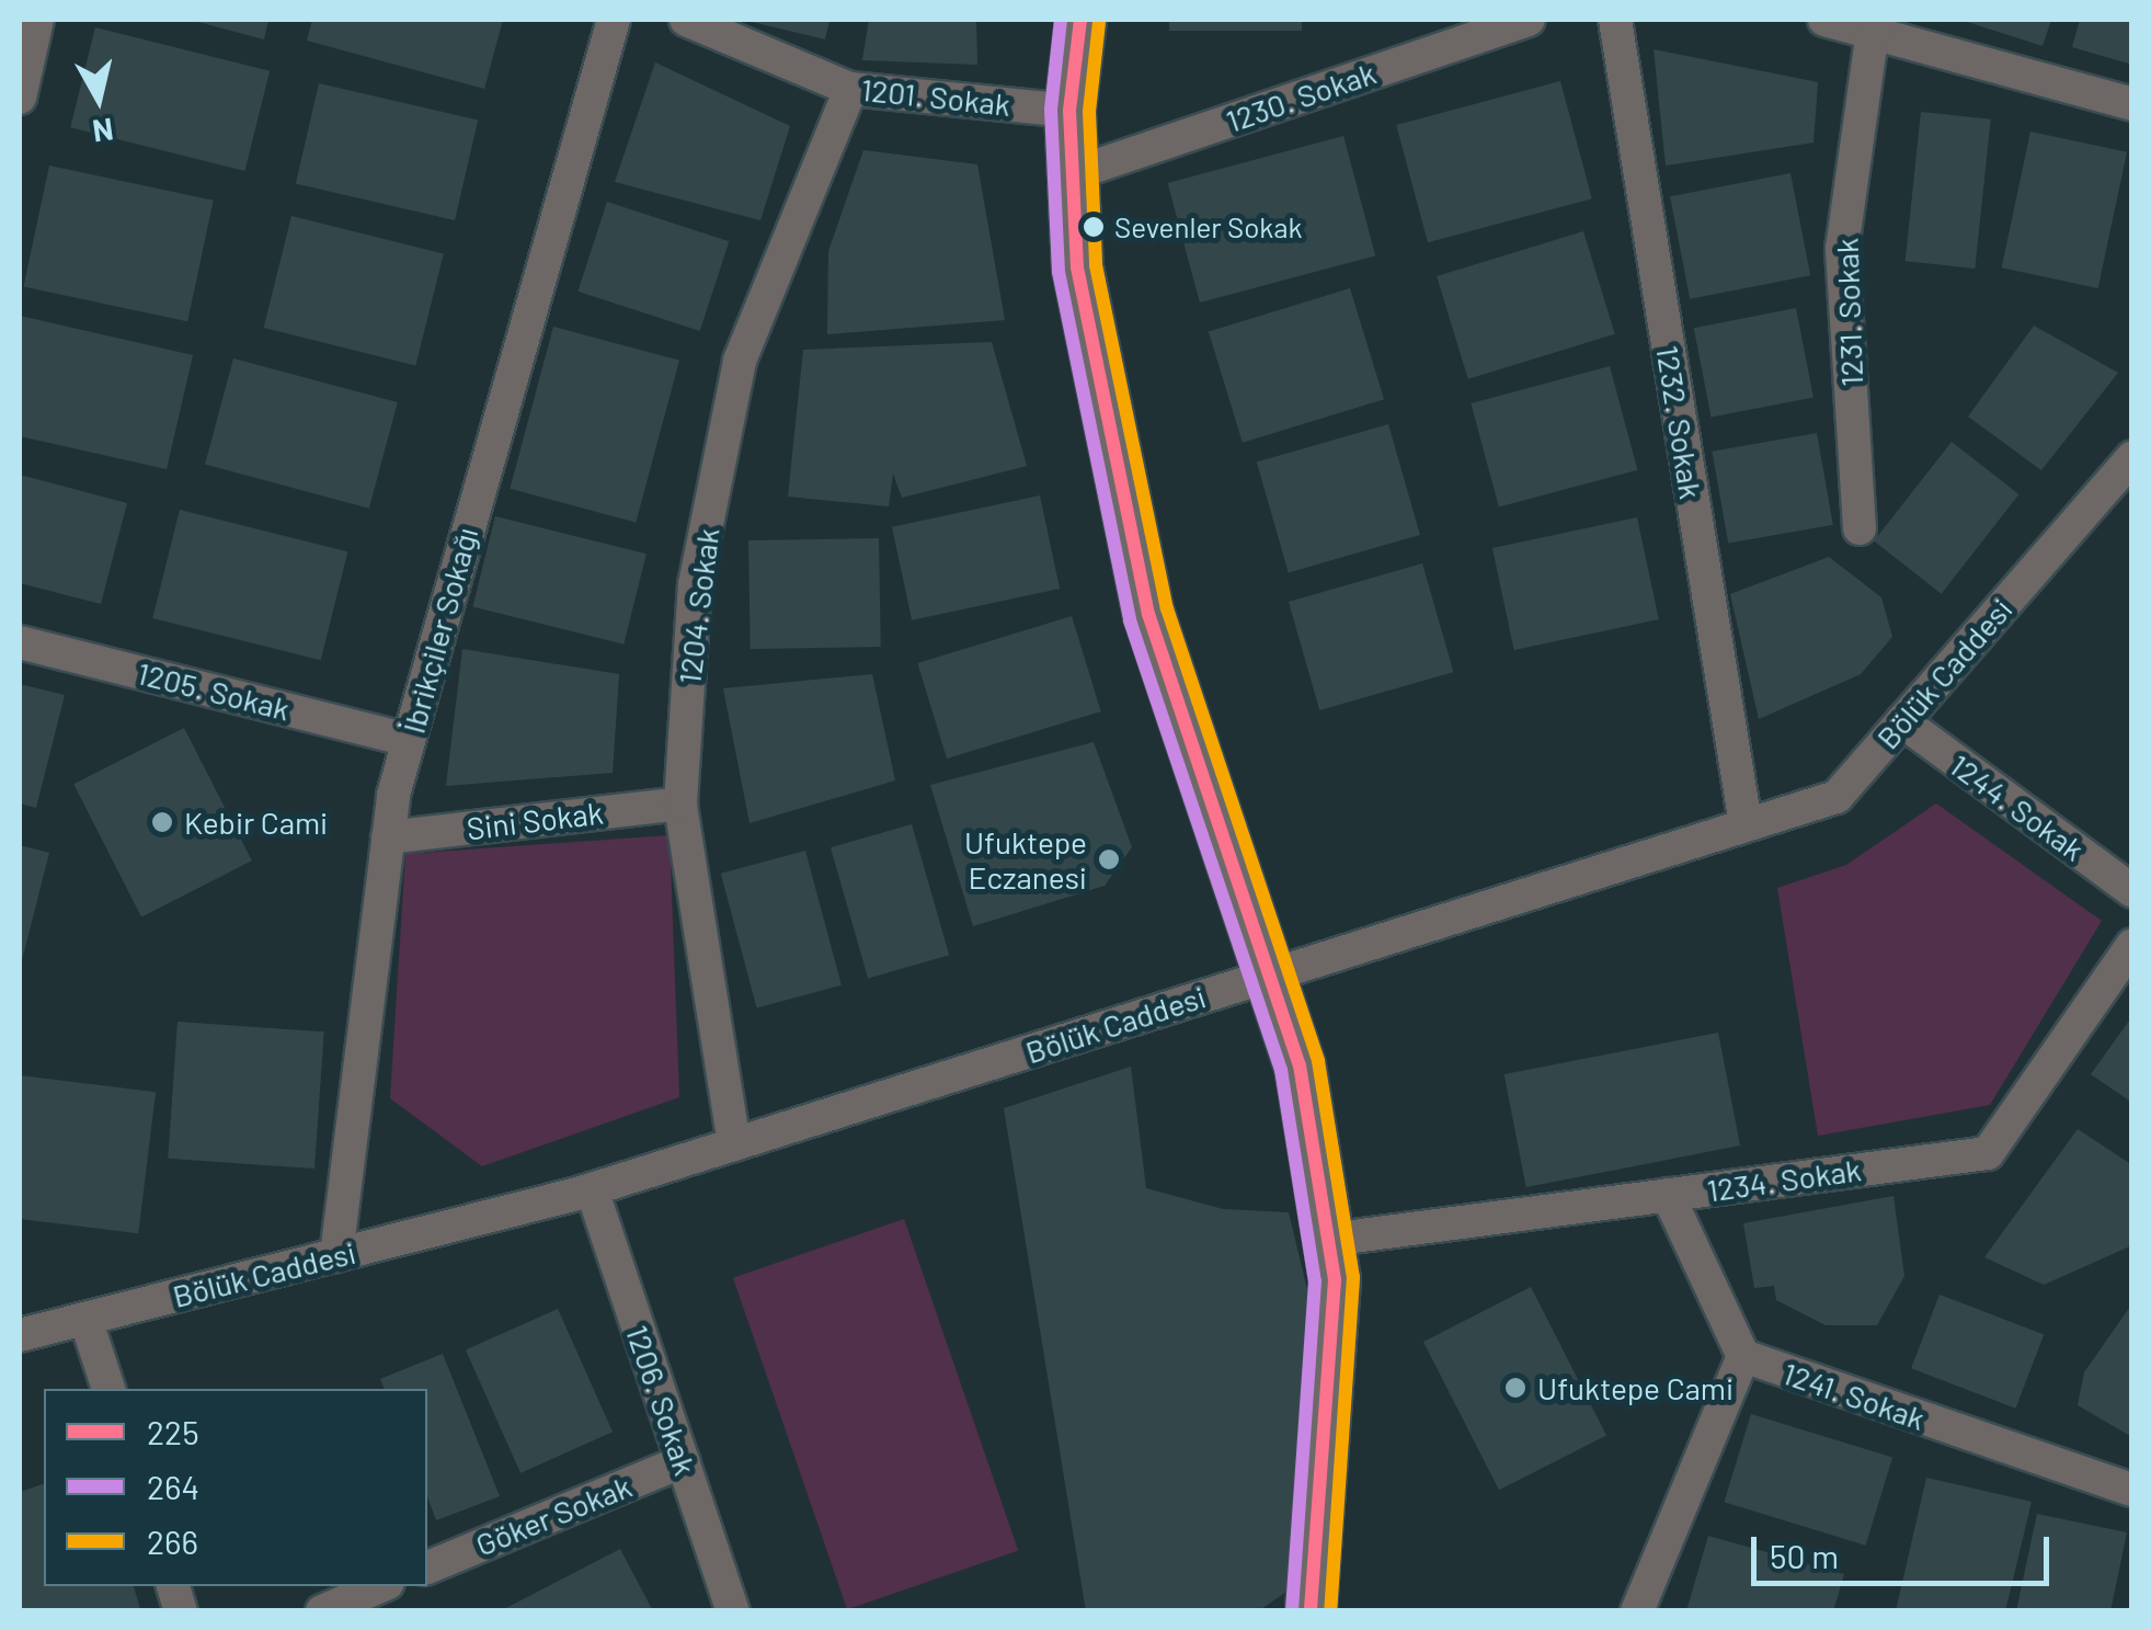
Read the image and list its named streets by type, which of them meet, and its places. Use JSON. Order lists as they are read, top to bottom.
{
  "streets": {
    "street": [
      "1201. Sokak",
      "1230. Sokak",
      "1231. Sokak",
      "1232. Sokak",
      "1204. Sokak",
      "İbrikçiler Sokağı",
      "Bölük Caddesi",
      "1205. Sokak",
      "1244. Sokak",
      "Sini Sokak",
      "1234. Sokak",
      "1241. Sokak",
      "1206. Sokak",
      "Göker Sokak"
    ]
  },
  "crossings": [
    ["1201. Sokak", "1204. Sokak"],
    ["1232. Sokak", "Bölük Caddesi"],
    ["1204. Sokak", "Bölük Caddesi"],
    ["1204. Sokak", "Sini Sokak"],
    ["İbrikçiler Sokağı", "Bölük Caddesi"],
    ["İbrikçiler Sokağı", "1205. Sokak"],
    ["İbrikçiler Sokağı", "Sini Sokak"],
    ["Bölük Caddesi", "1244. Sokak"],
    ["Bölük Caddesi", "1206. Sokak"],
    ["1234. Sokak", "1241. Sokak"],
    ["1206. Sokak", "Göker Sokak"]
  ],
  "places": [
    "Sevenler Sokak",
    "Kebir Cami",
    "Ufuktepe Eczanesi",
    "Ufuktepe Cami"
  ],
  "lines": ["transit line 225", "transit line 264", "transit line 266"],
  "legend": ["225", "264", "266"],
  "scale_bar": "50 m",
  "north": "bottom"
}
